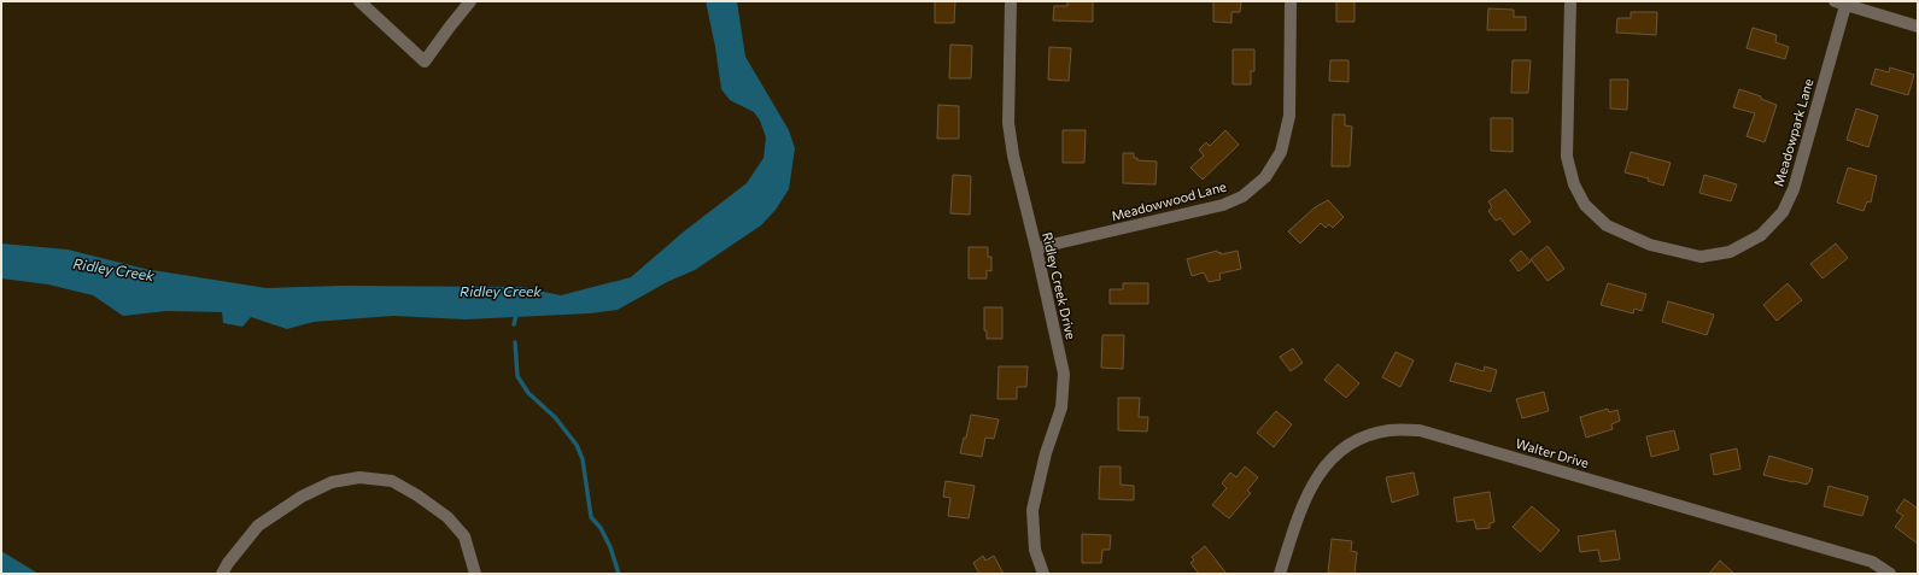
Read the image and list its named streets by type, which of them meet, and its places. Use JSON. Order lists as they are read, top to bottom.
{
  "streets": {
    "street": [
      "Meadowpark Lane",
      "Meadowwood Lane",
      "Ridley Creek Drive",
      "Walter Drive"
    ]
  },
  "crossings": [
    ["Meadowwood Lane", "Ridley Creek Drive"]
  ],
  "water": ["Ridley Creek"]
}
